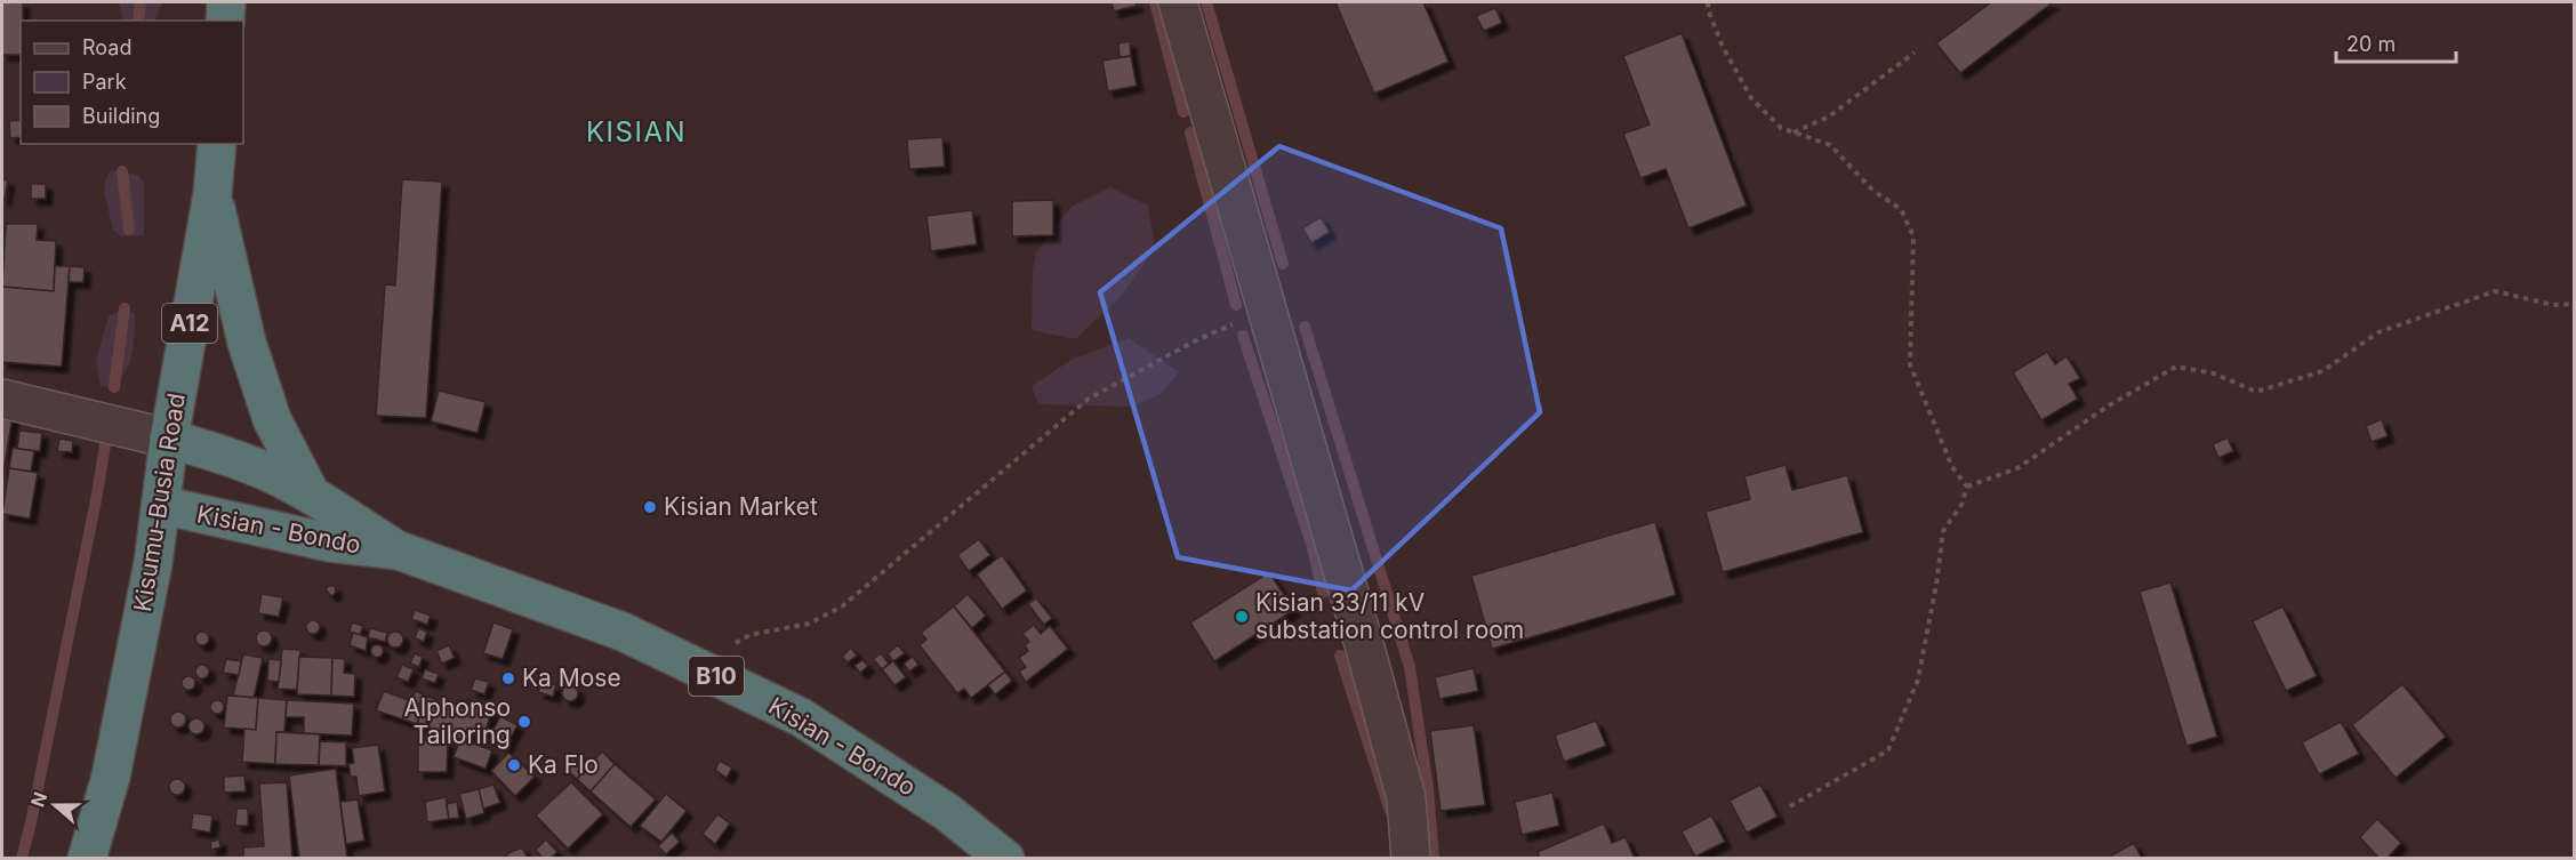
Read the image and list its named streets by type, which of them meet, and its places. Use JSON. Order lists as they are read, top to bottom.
{
  "streets": {
    "highway": [
      "A12",
      "Kisumu-Busia Road",
      "Kisian - Bondo",
      "B10"
    ]
  },
  "crossings": [
    ["Kisumu-Busia Road", "Kisian - Bondo"]
  ],
  "districts": ["KISIAN"],
  "places": [
    "Kisian Market",
    "Kisian 33/11 kV substation control room",
    "Ka Mose",
    "Alphonso Tailoring",
    "Ka Flo"
  ],
  "legend": ["Road", "Park", "Building"],
  "scale_bar": "20 m",
  "north": "left"
}
